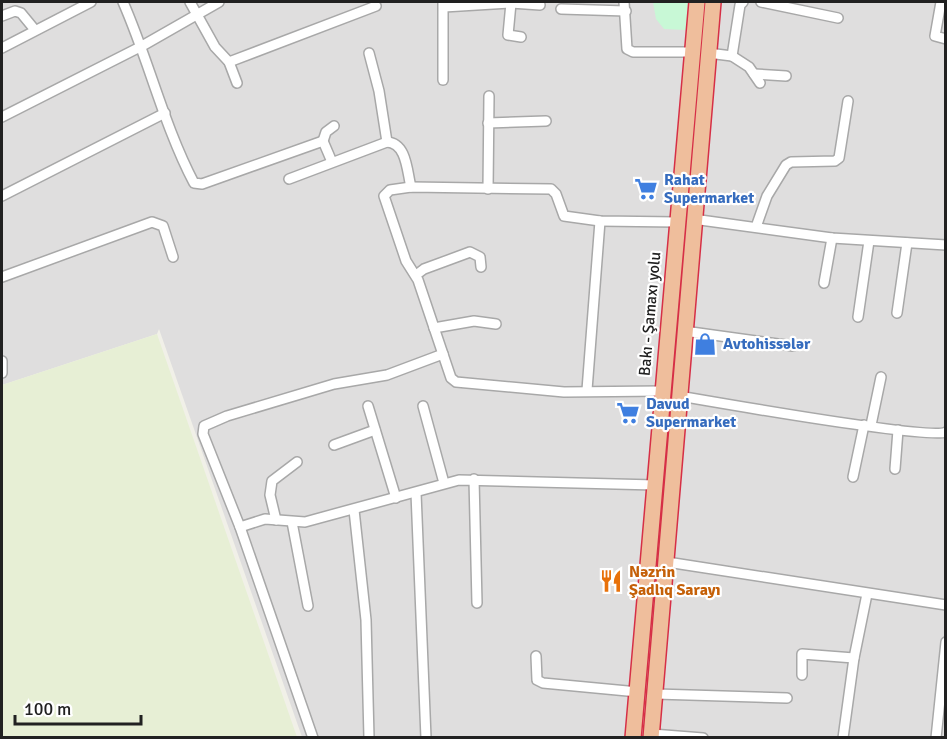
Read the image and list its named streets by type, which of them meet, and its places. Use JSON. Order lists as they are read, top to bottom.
{
  "streets": {
    "highway": ["Bakı - Şamaxı yolu"]
  },
  "places": {
    "supermarket": ["Rahat Supermarket", "Davud Supermarket"],
    "shop": ["Avtohissələr"],
    "restaurant": ["Nəzrin Şadlıq Sarayı"]
  },
  "scale_bar": "100 m"
}
